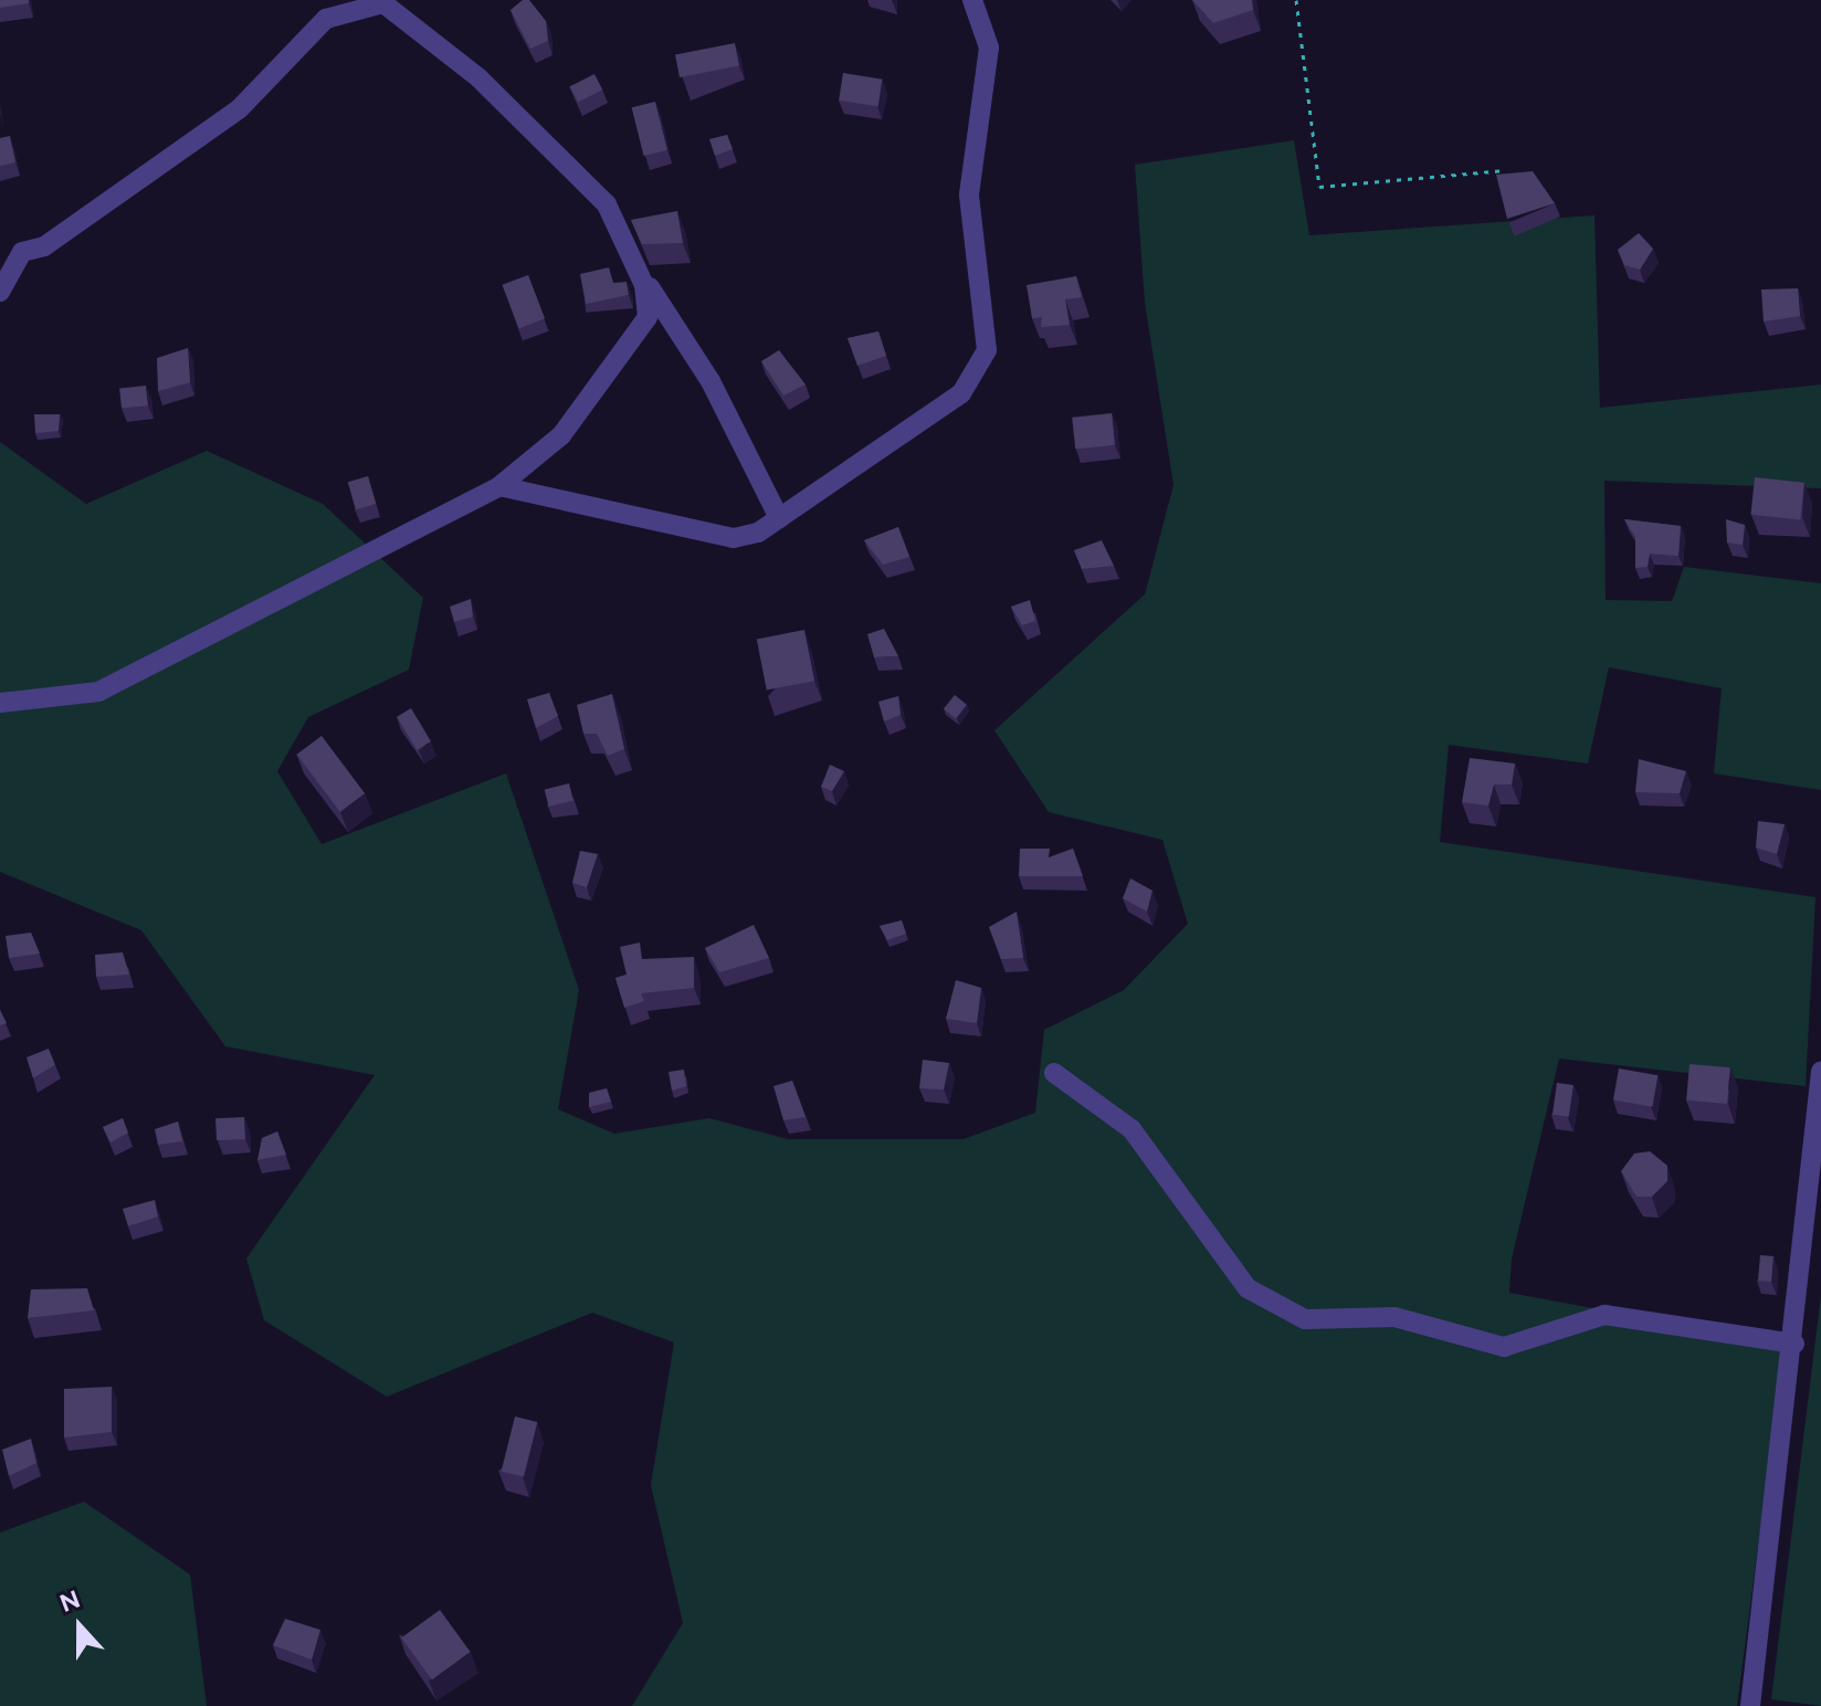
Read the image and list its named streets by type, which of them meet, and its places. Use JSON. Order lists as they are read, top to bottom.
{
  "north": "top"
}
